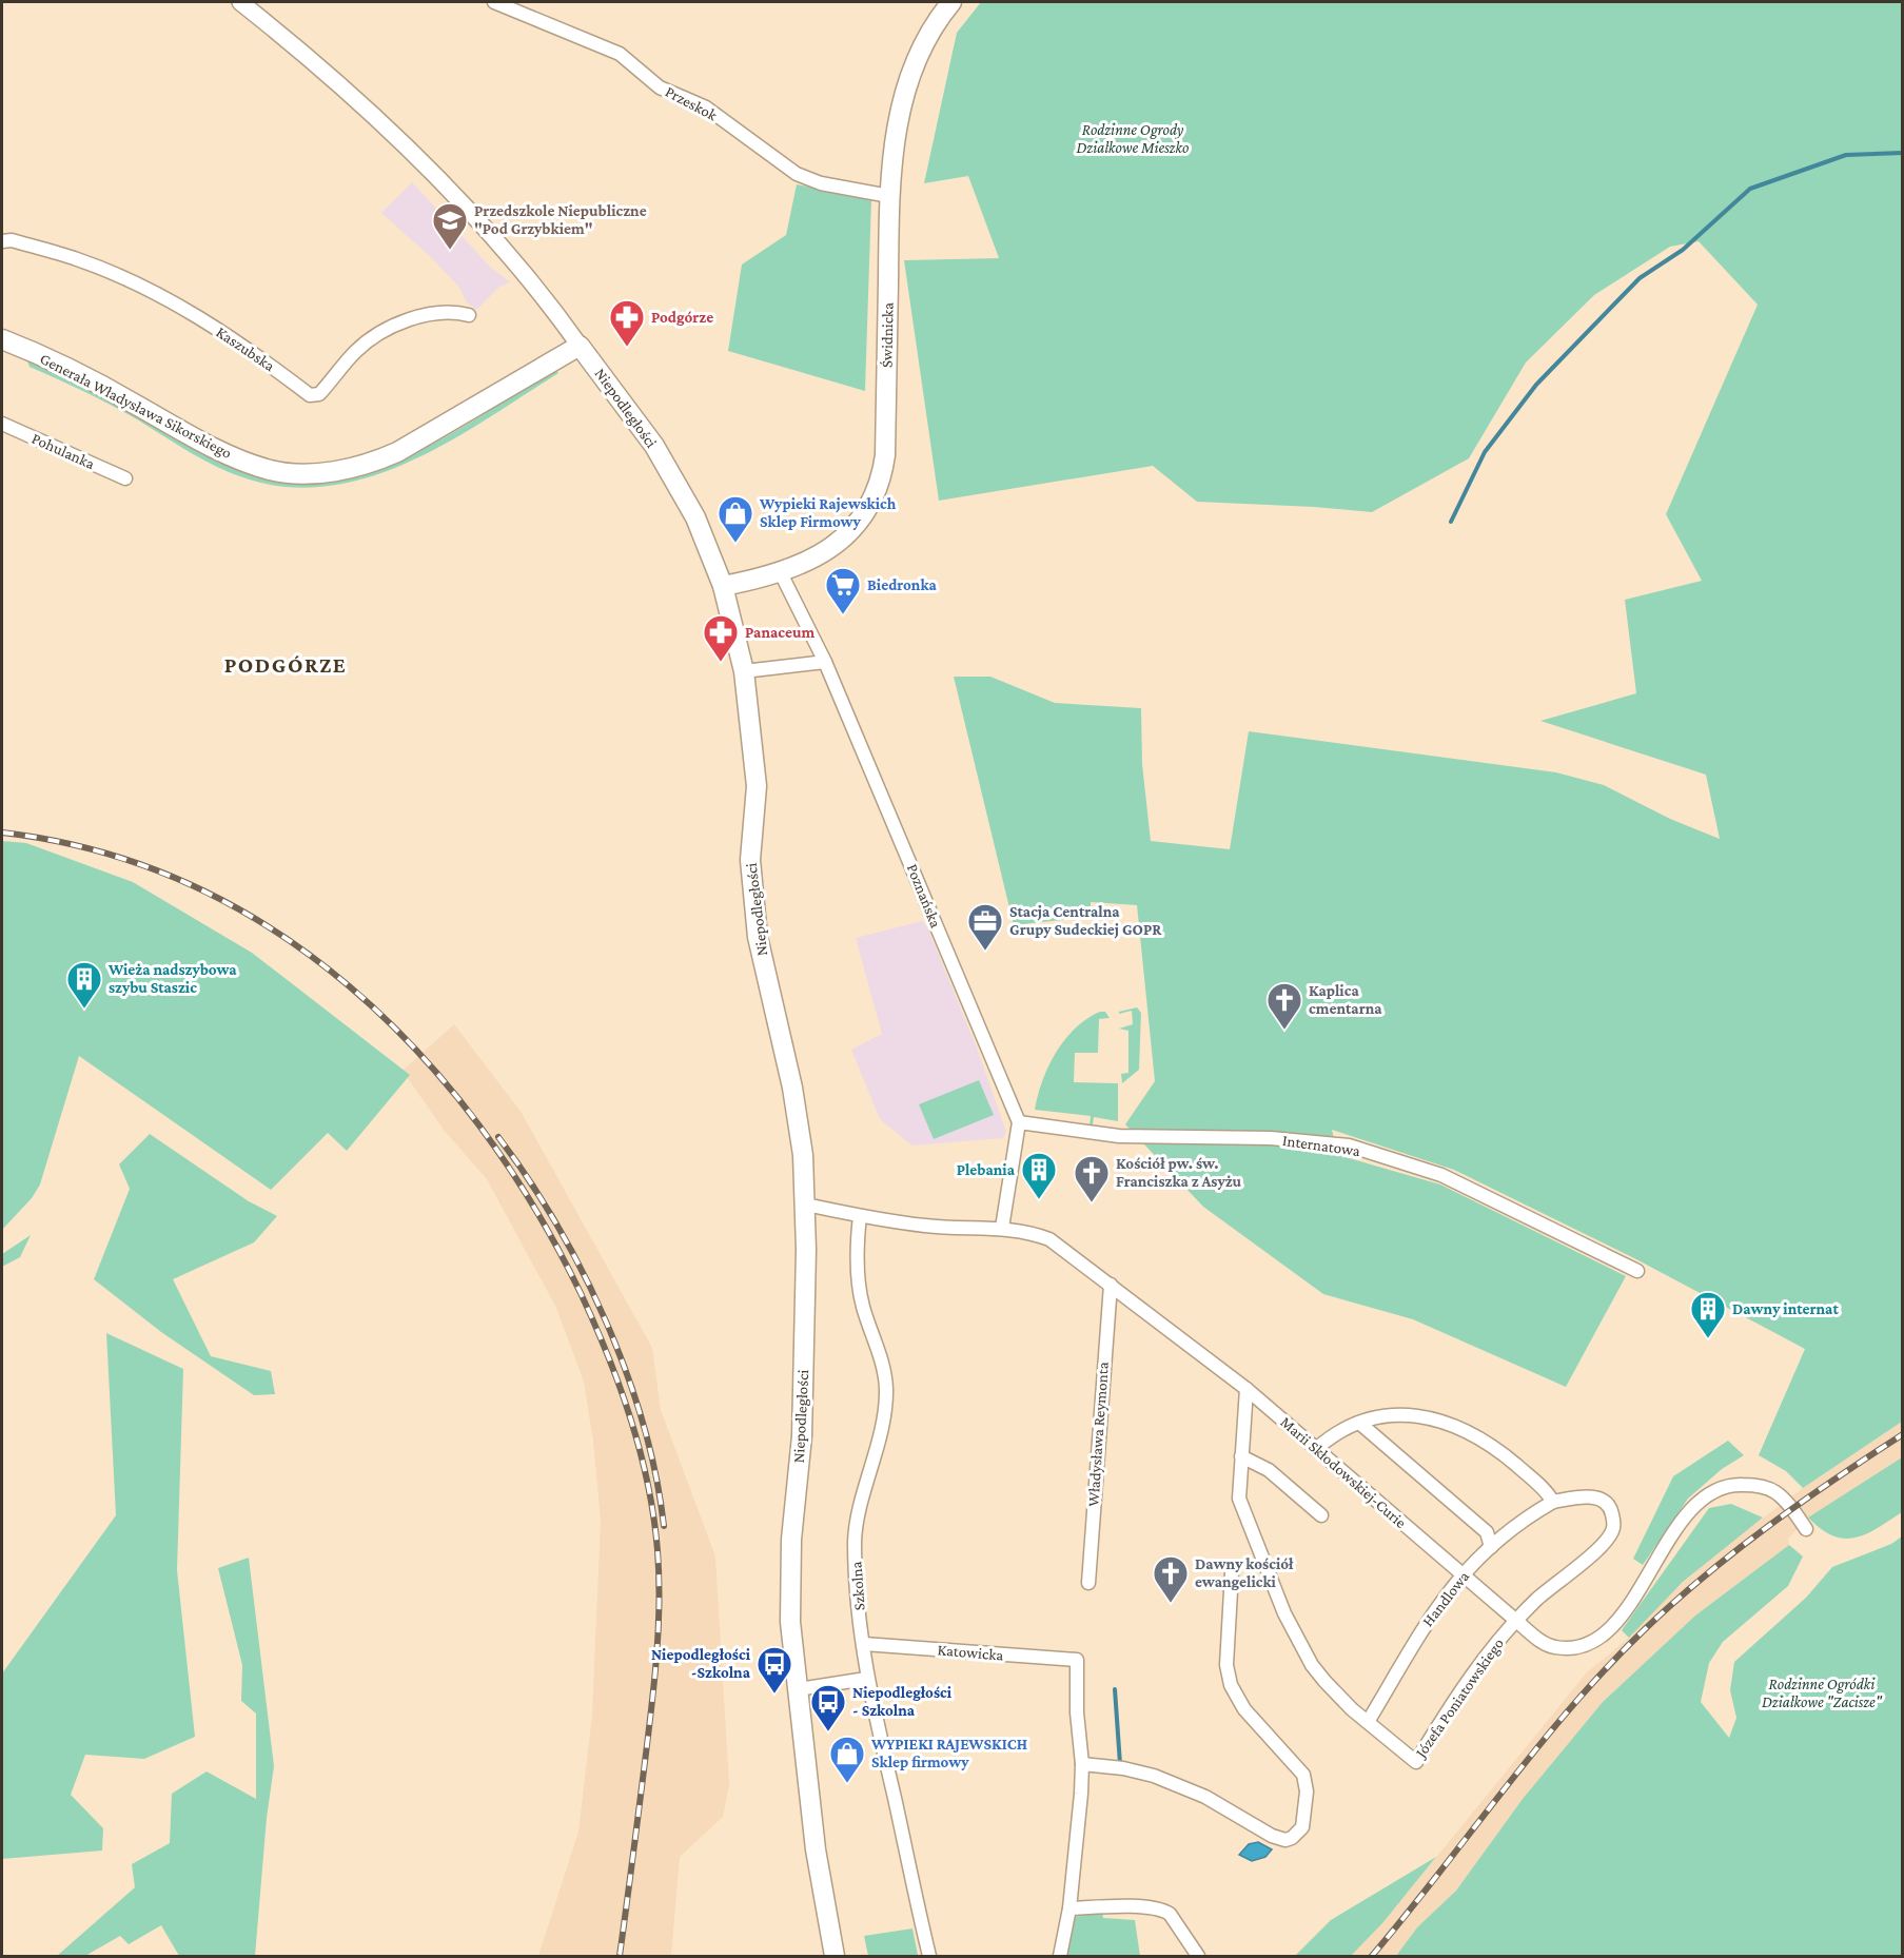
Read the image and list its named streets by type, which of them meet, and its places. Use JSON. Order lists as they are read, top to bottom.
{
  "streets": {
    "main road": ["Świdnicka", "Generała Władysława Sikorskiego", "Niepodległości"],
    "street": [
      "Przeskok",
      "Kaszubska",
      "Pohulanka",
      "Poznańska",
      "Internatowa",
      "Władysława Reymonta",
      "Marii Skłodowskiej-Curie",
      "Szkolna",
      "Handlowa",
      "Katowicka",
      "Józefa Poniatowskiego"
    ]
  },
  "crossings": [
    ["Przeskok", "Świdnicka"],
    ["Świdnicka", "Niepodległości"],
    ["Świdnicka", "Poznańska"],
    ["Generała Władysława Sikorskiego", "Niepodległości"],
    ["Niepodległości", "Marii Skłodowskiej-Curie"],
    ["Poznańska", "Internatowa"],
    ["Władysława Reymonta", "Marii Skłodowskiej-Curie"],
    ["Marii Skłodowskiej-Curie", "Szkolna"],
    ["Marii Skłodowskiej-Curie", "Handlowa"],
    ["Marii Skłodowskiej-Curie", "Józefa Poniatowskiego"],
    ["Szkolna", "Katowicka"],
    ["Handlowa", "Józefa Poniatowskiego"]
  ],
  "districts": ["PODGÓRZE"],
  "parks": ["Rodzinne Ogrody Działkowe Mieszko", "Rodzinne Ogródki Działkowe \"Zacisze\""],
  "places": {
    "school or university": ["Przedszkole Niepubliczne \"Pod Grzybkiem\""],
    "pharmacy": ["Podgórze", "Panaceum"],
    "shop": ["Wypieki Rajewskich Sklep Firmowy", "WYPIEKI RAJEWSKICH Sklep firmowy"],
    "supermarket": ["Biedronka"],
    "office": ["Stacja Centralna Grupy Sudeckiej GOPR"],
    "building": ["Wieża nadszybowa szybu Staszic", "Plebania", "Dawny internat"],
    "church": ["Kaplica cmentarna", "Kościół pw. św. Franciszka z Asyżu", "Dawny kościół ewangelicki"],
    "bus stop": ["Niepodległości -Szkolna", "Niepodległości - Szkolna"]
  }
}
